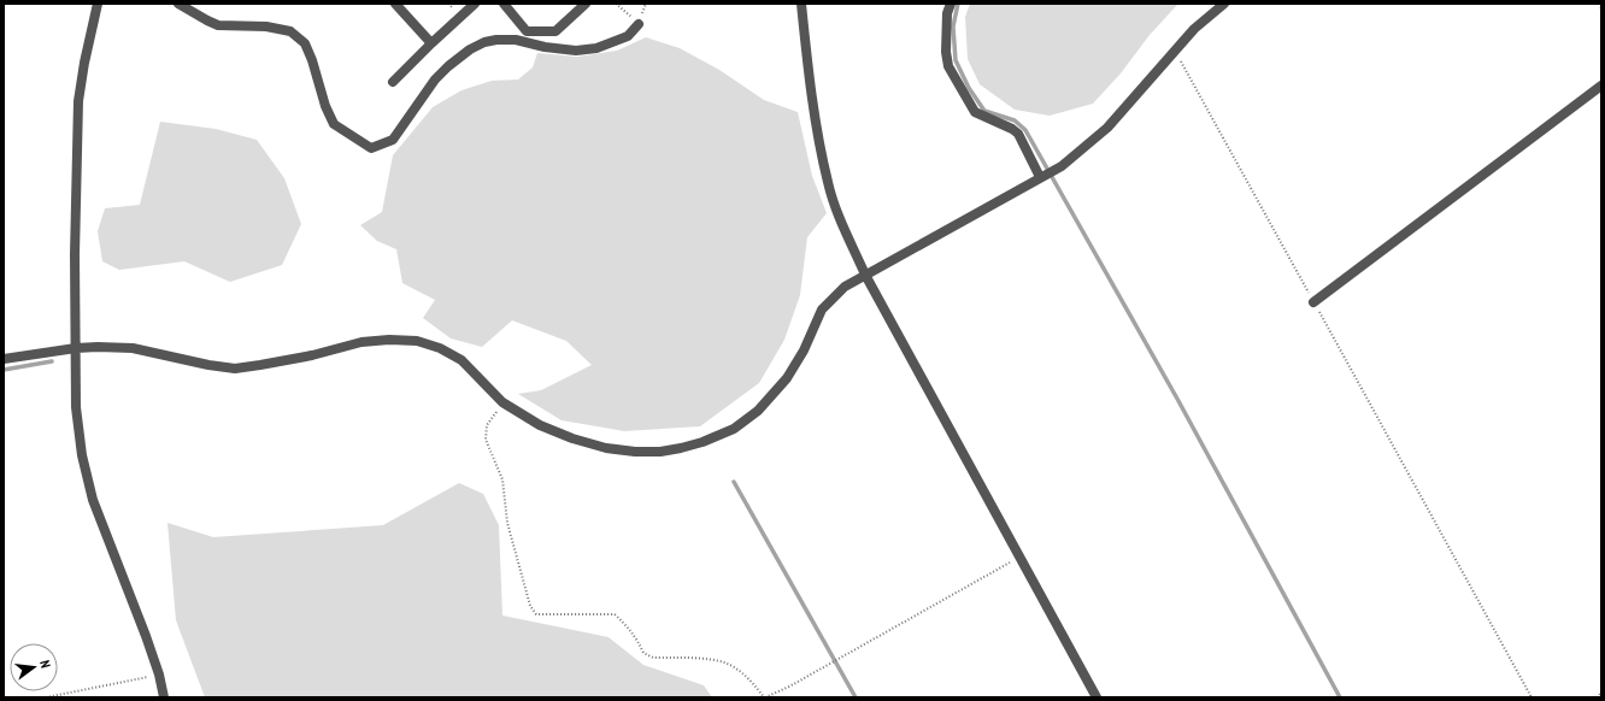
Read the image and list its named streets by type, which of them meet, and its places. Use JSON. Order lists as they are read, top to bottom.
{
  "north": "right"
}
